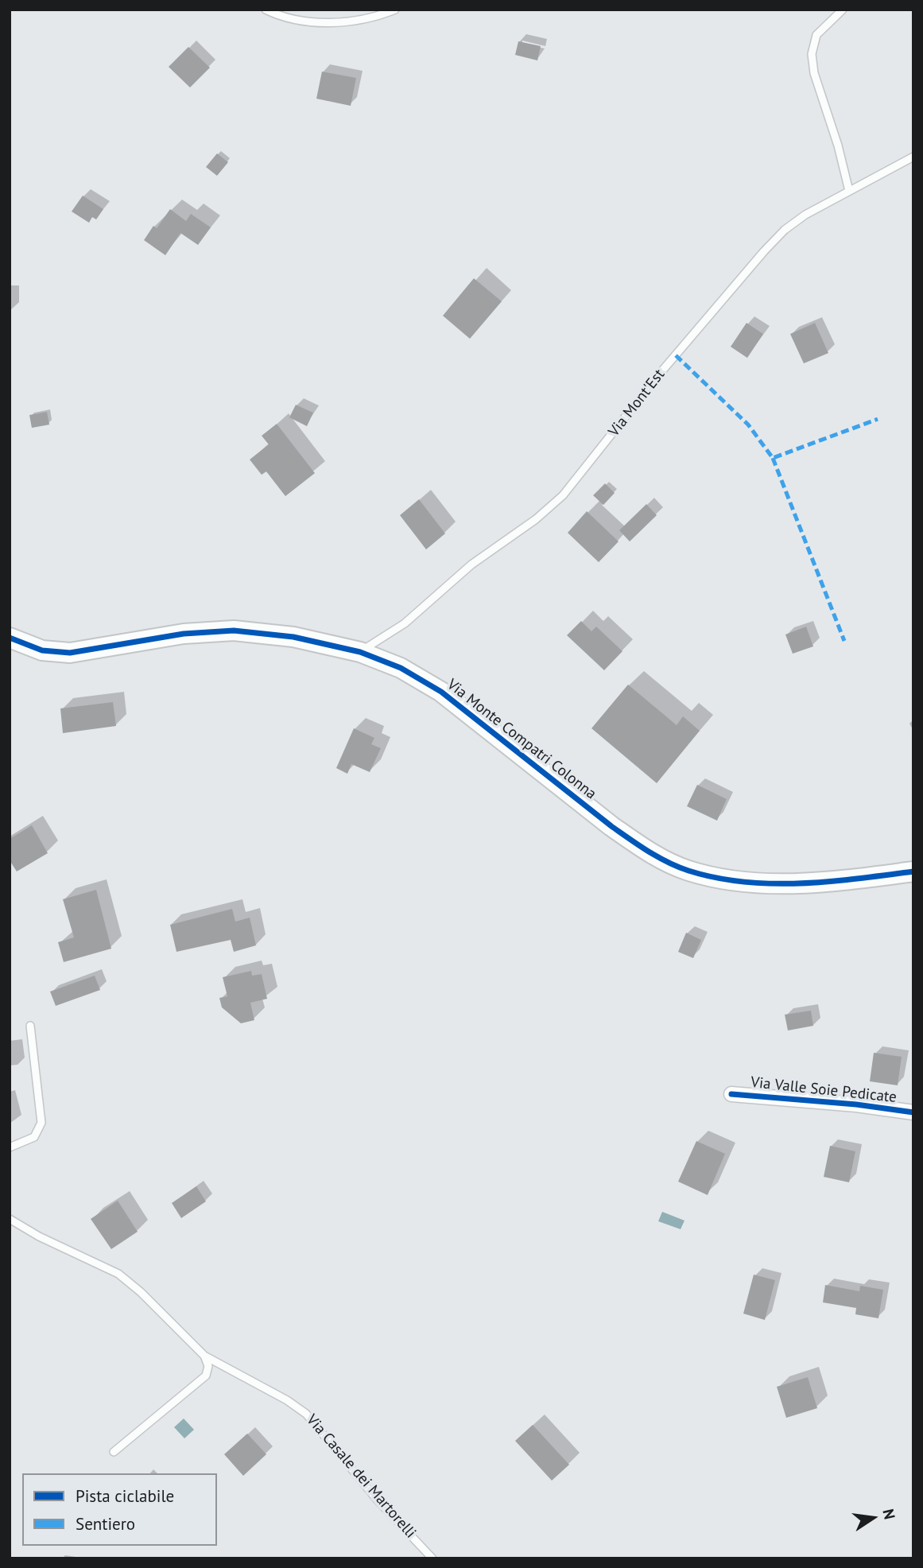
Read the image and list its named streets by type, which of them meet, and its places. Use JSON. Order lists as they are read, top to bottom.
{
  "streets": {
    "street": ["Via Monte Compatri Colonna", "Via Valle Soie Pedicate"],
    "lane": ["Via Mont'Est", "Via Casale dei Martorelli"]
  },
  "crossings": [
    ["Via Mont'Est", "Via Monte Compatri Colonna"]
  ],
  "legend": ["Pista ciclabile", "Sentiero"],
  "north": "right"
}
